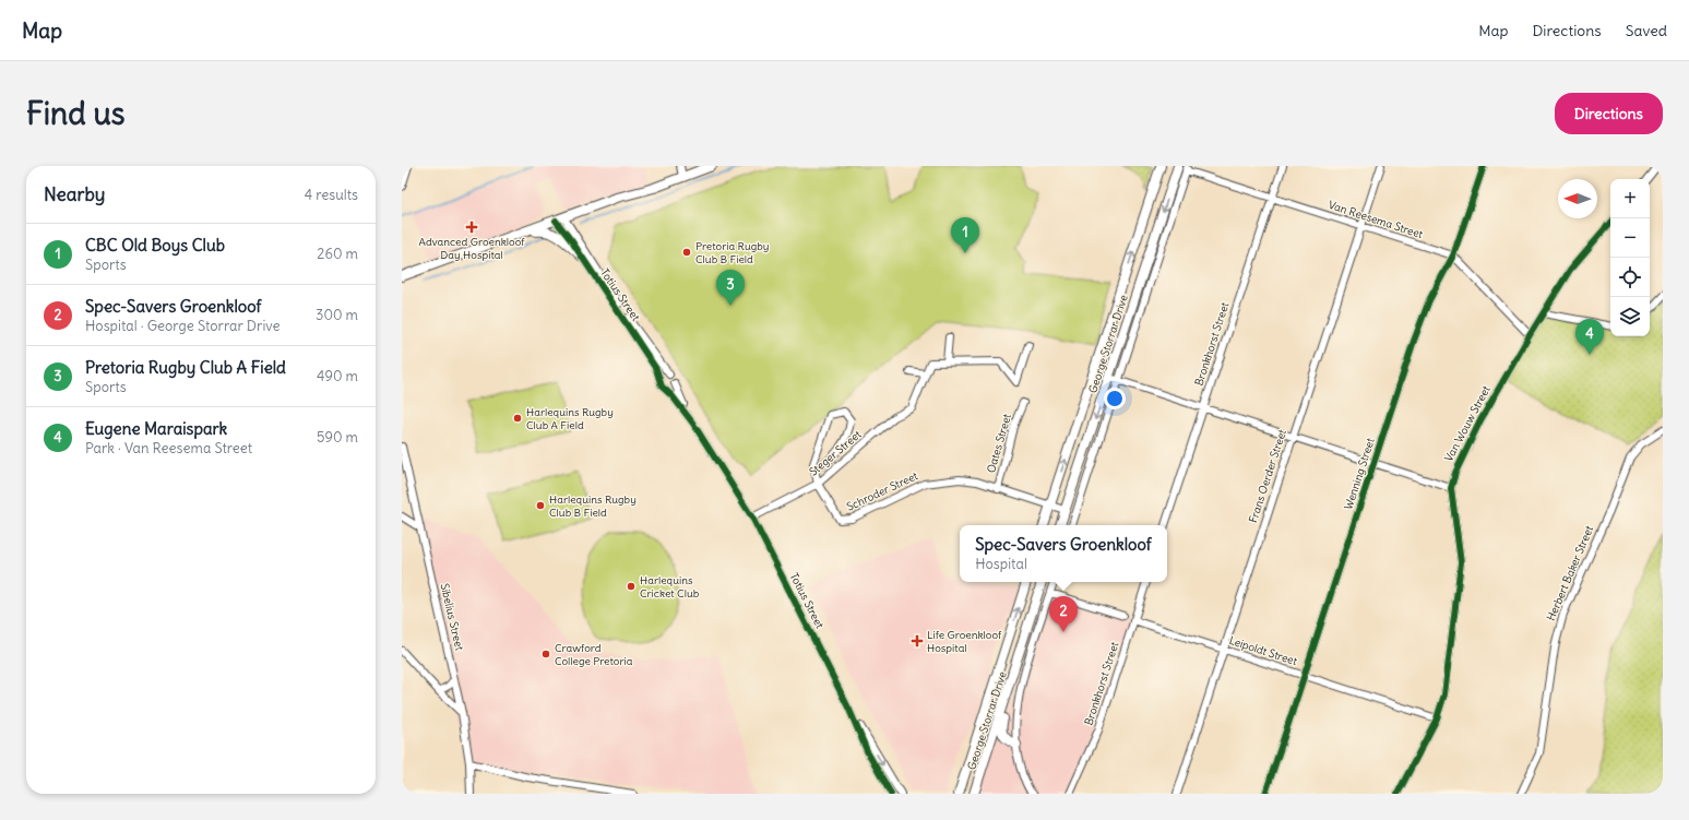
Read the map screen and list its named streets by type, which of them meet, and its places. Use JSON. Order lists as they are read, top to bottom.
{
  "streets": {
    "main road": ["George Storrar Drive"],
    "street": [
      "Van Reesema Street",
      "Totius Street",
      "Bronkhorst Street",
      "Van Wouw Street",
      "Oates Street",
      "Steger Street",
      "Wenning Street",
      "Frans Oerder Street",
      "Schroder Street",
      "Herbert Baker Street",
      "Sibelius Street",
      "Leipoldt Street"
    ]
  },
  "crossings": [
    ["Van Reesema Street", "George Storrar Drive"],
    ["Van Reesema Street", "Bronkhorst Street"],
    ["Van Reesema Street", "Van Wouw Street"],
    ["Van Reesema Street", "Wenning Street"],
    ["Van Reesema Street", "Frans Oerder Street"],
    ["Totius Street", "Steger Street"],
    ["George Storrar Drive", "Schroder Street"],
    ["Bronkhorst Street", "Leipoldt Street"],
    ["Van Wouw Street", "Leipoldt Street"],
    ["Oates Street", "Schroder Street"],
    ["Steger Street", "Schroder Street"],
    ["Wenning Street", "Leipoldt Street"],
    ["Frans Oerder Street", "Leipoldt Street"]
  ],
  "places": {
    "health": ["Advanced Groenkloof Day Hospital", "Life Groenkloof Hospital"],
    "other": [
      "Pretoria Rugby Club B Field",
      "Harlequins Rugby Club A Field",
      "Harlequins Rugby Club B Field",
      "Harlequins Cricket Club",
      "Crawford College Pretoria"
    ]
  },
  "north": "left",
  "page": {
    "header": "Map",
    "nav": ["Map", "Directions", "Saved"],
    "buttons": "Directions",
    "title": "Find us",
    "heading": ["Nearby", "4 results"],
    "map_buttons": ["+", "−"],
    "pins": [
      "1",
      "3",
      "4",
      "2"
    ],
    "list": [
      {
        "mark": "1",
        "name": "CBC Old Boys Club",
        "note": "Sports",
        "value": "260 m"
      },
      {
        "mark": "2",
        "name": "Spec-Savers Groenkloof",
        "note": "Hospital · George Storrar Drive",
        "value": "300 m"
      },
      {
        "mark": "3",
        "name": "Pretoria Rugby Club A Field",
        "note": "Sports",
        "value": "490 m"
      },
      {
        "mark": "4",
        "name": "Eugene Maraispark",
        "note": "Park · Van Reesema Street",
        "value": "590 m"
      }
    ],
    "popup": ["Spec-Savers Groenkloof", "Hospital"]
  }
}
